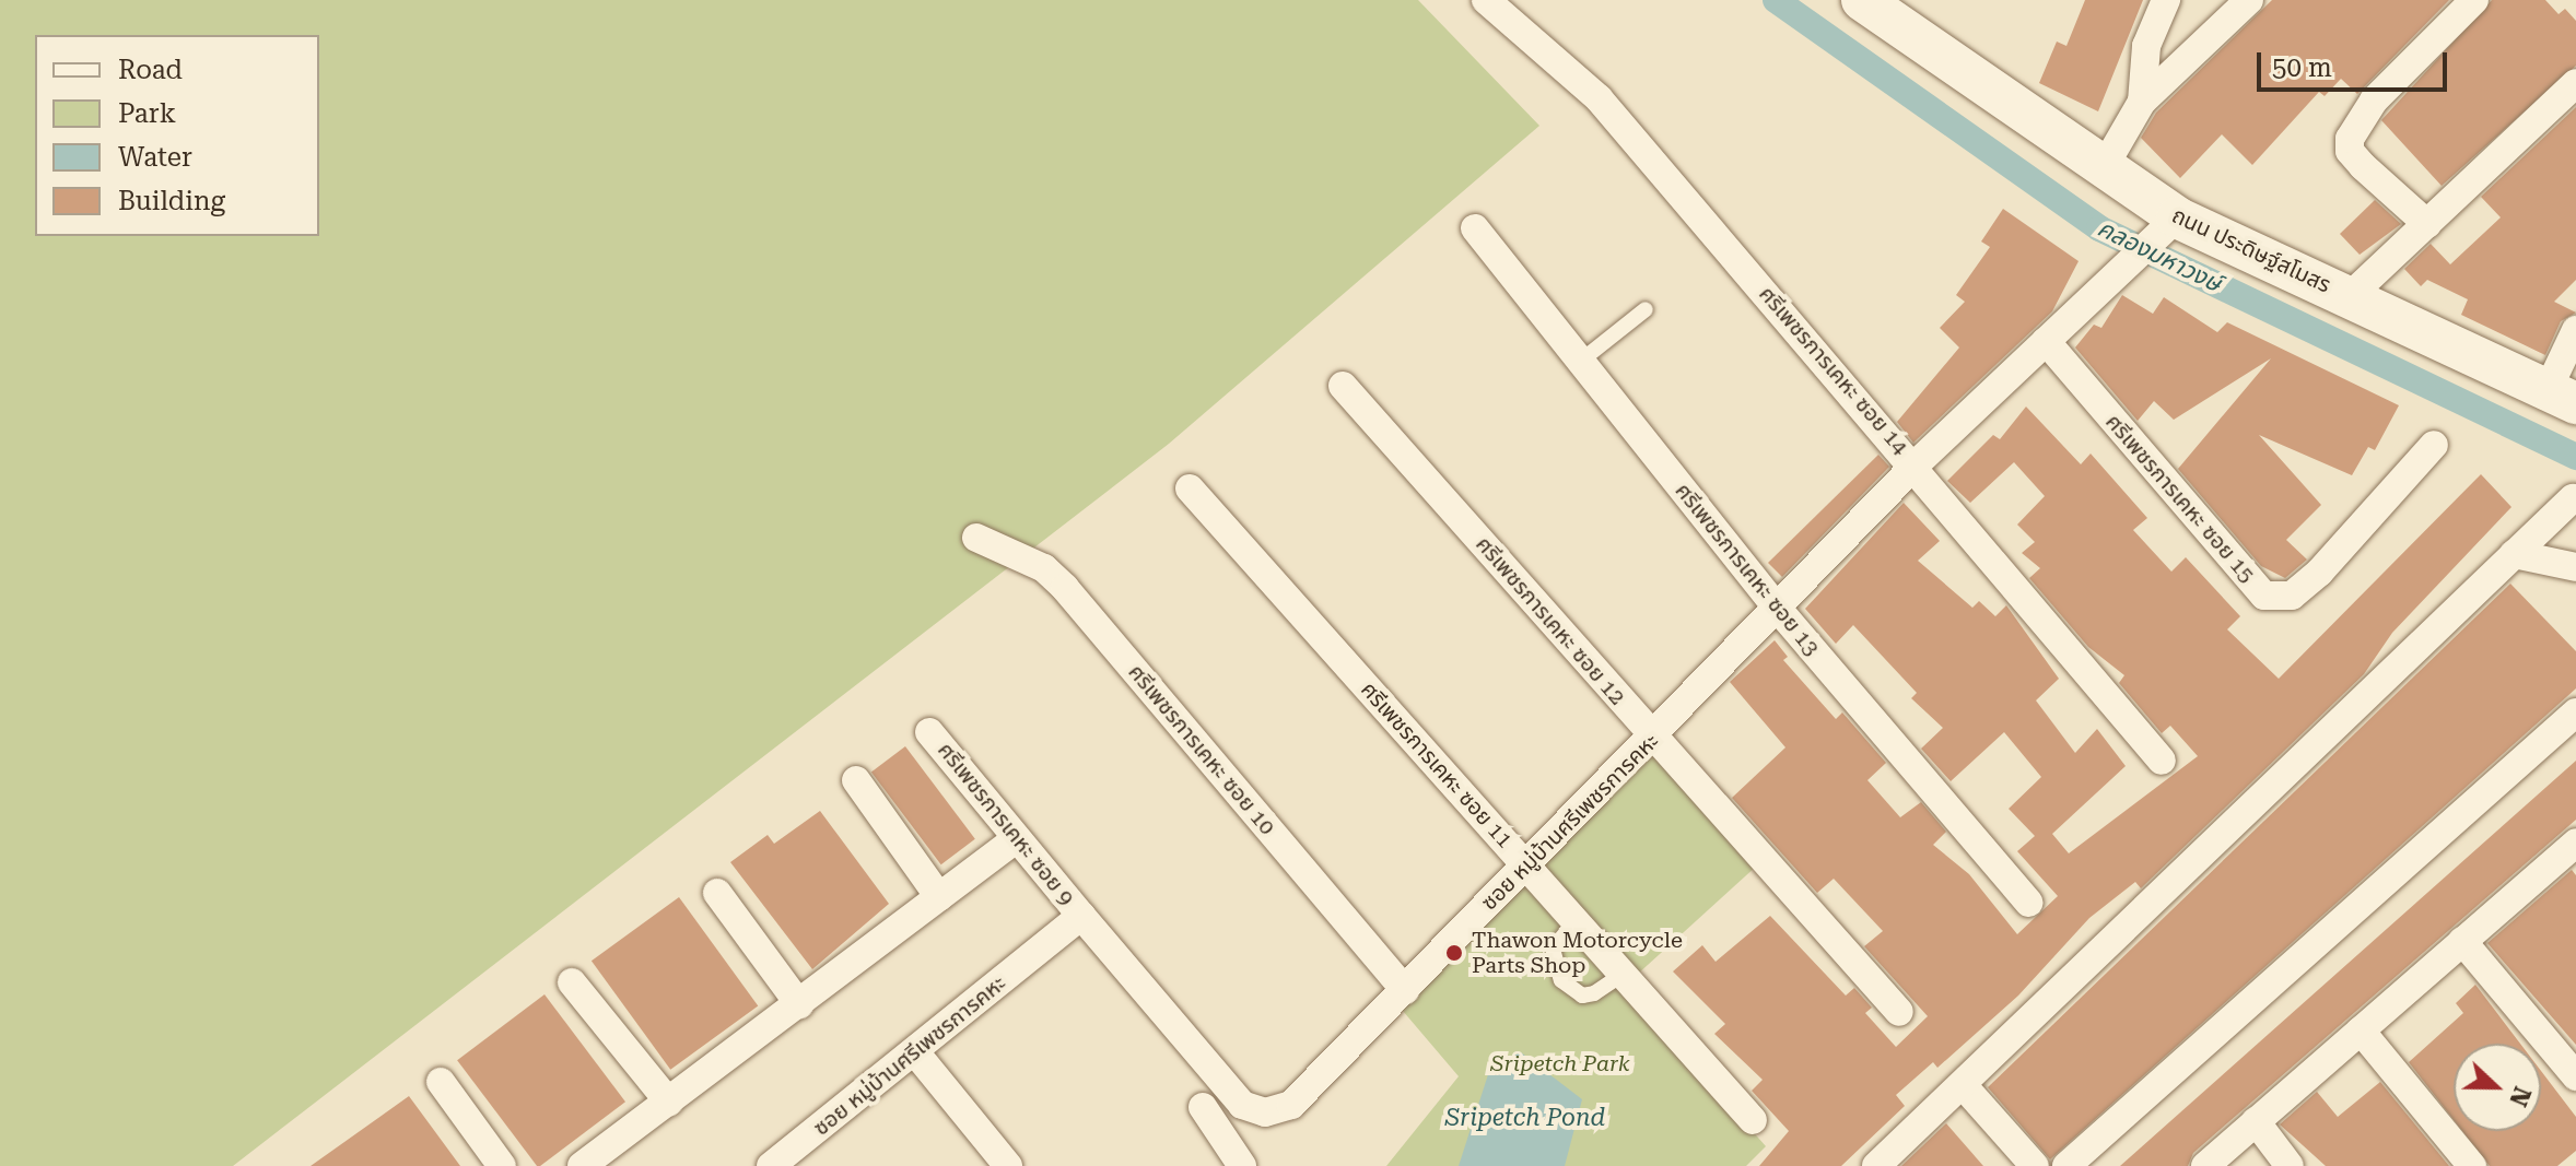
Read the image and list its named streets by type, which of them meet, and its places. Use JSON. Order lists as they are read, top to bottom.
{
  "streets": {
    "street": [
      "ถนน ประดิษฐ์สโมสร",
      "ศรีเพชรการเคหะ ซอย 14",
      "ศรีเพชรการเคหะ ซอย 15",
      "ศรีเพชรการเคหะ ซอย 13",
      "ศรีเพชรการเคหะ ซอย 12",
      "ศรีเพชรการเคหะ ซอย 10",
      "ศรีเพชรการเคหะ ซอย 11",
      "ซอย หมู่บ้านศรีเพชรการคหะ",
      "ศรีเพชรการเคหะ ซอย 9"
    ]
  },
  "crossings": [
    ["ถนน ประดิษฐ์สโมสร", "ซอย หมู่บ้านศรีเพชรการคหะ"],
    ["ศรีเพชรการเคหะ ซอย 14", "ซอย หมู่บ้านศรีเพชรการคหะ"],
    ["ศรีเพชรการเคหะ ซอย 15", "ซอย หมู่บ้านศรีเพชรการคหะ"],
    ["ศรีเพชรการเคหะ ซอย 13", "ซอย หมู่บ้านศรีเพชรการคหะ"],
    ["ศรีเพชรการเคหะ ซอย 12", "ซอย หมู่บ้านศรีเพชรการคหะ"],
    ["ศรีเพชรการเคหะ ซอย 10", "ซอย หมู่บ้านศรีเพชรการคหะ"],
    ["ศรีเพชรการเคหะ ซอย 11", "ซอย หมู่บ้านศรีเพชรการคหะ"],
    ["ซอย หมู่บ้านศรีเพชรการคหะ", "ศรีเพชรการเคหะ ซอย 9"]
  ],
  "water": ["คลองมหาวงษ์", "Sripetch Pond"],
  "parks": ["Sripetch Park"],
  "places": ["Thawon Motorcycle Parts Shop"],
  "legend": [
    "Road",
    "Park",
    "Water",
    "Building"
  ],
  "scale_bar": "50 m",
  "north": "right"
}
